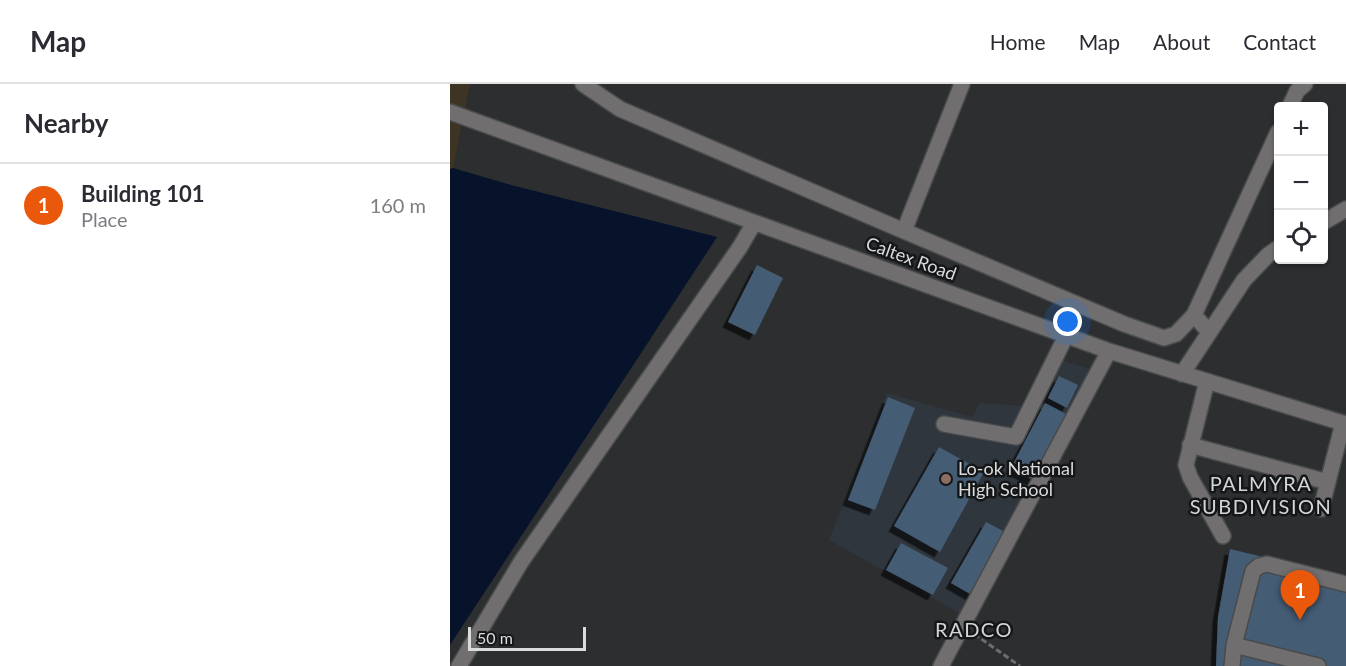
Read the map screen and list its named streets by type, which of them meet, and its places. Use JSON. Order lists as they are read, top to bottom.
{
  "streets": {
    "street": ["Caltex Road"]
  },
  "districts": ["PALMYRA SUBDIVISION", "RADCO"],
  "places": ["Lo-ok National High School"],
  "scale_bar": "50 m",
  "page": {
    "header": "Map",
    "nav": [
      "Home",
      "Map",
      "About",
      "Contact"
    ],
    "heading": "Nearby",
    "map_buttons": ["+", "−"],
    "list": [
      {
        "mark": "1",
        "name": "Building 101",
        "note": "Place",
        "value": "160 m"
      }
    ],
    "pins": "1",
    "scale": "50 m"
  }
}
